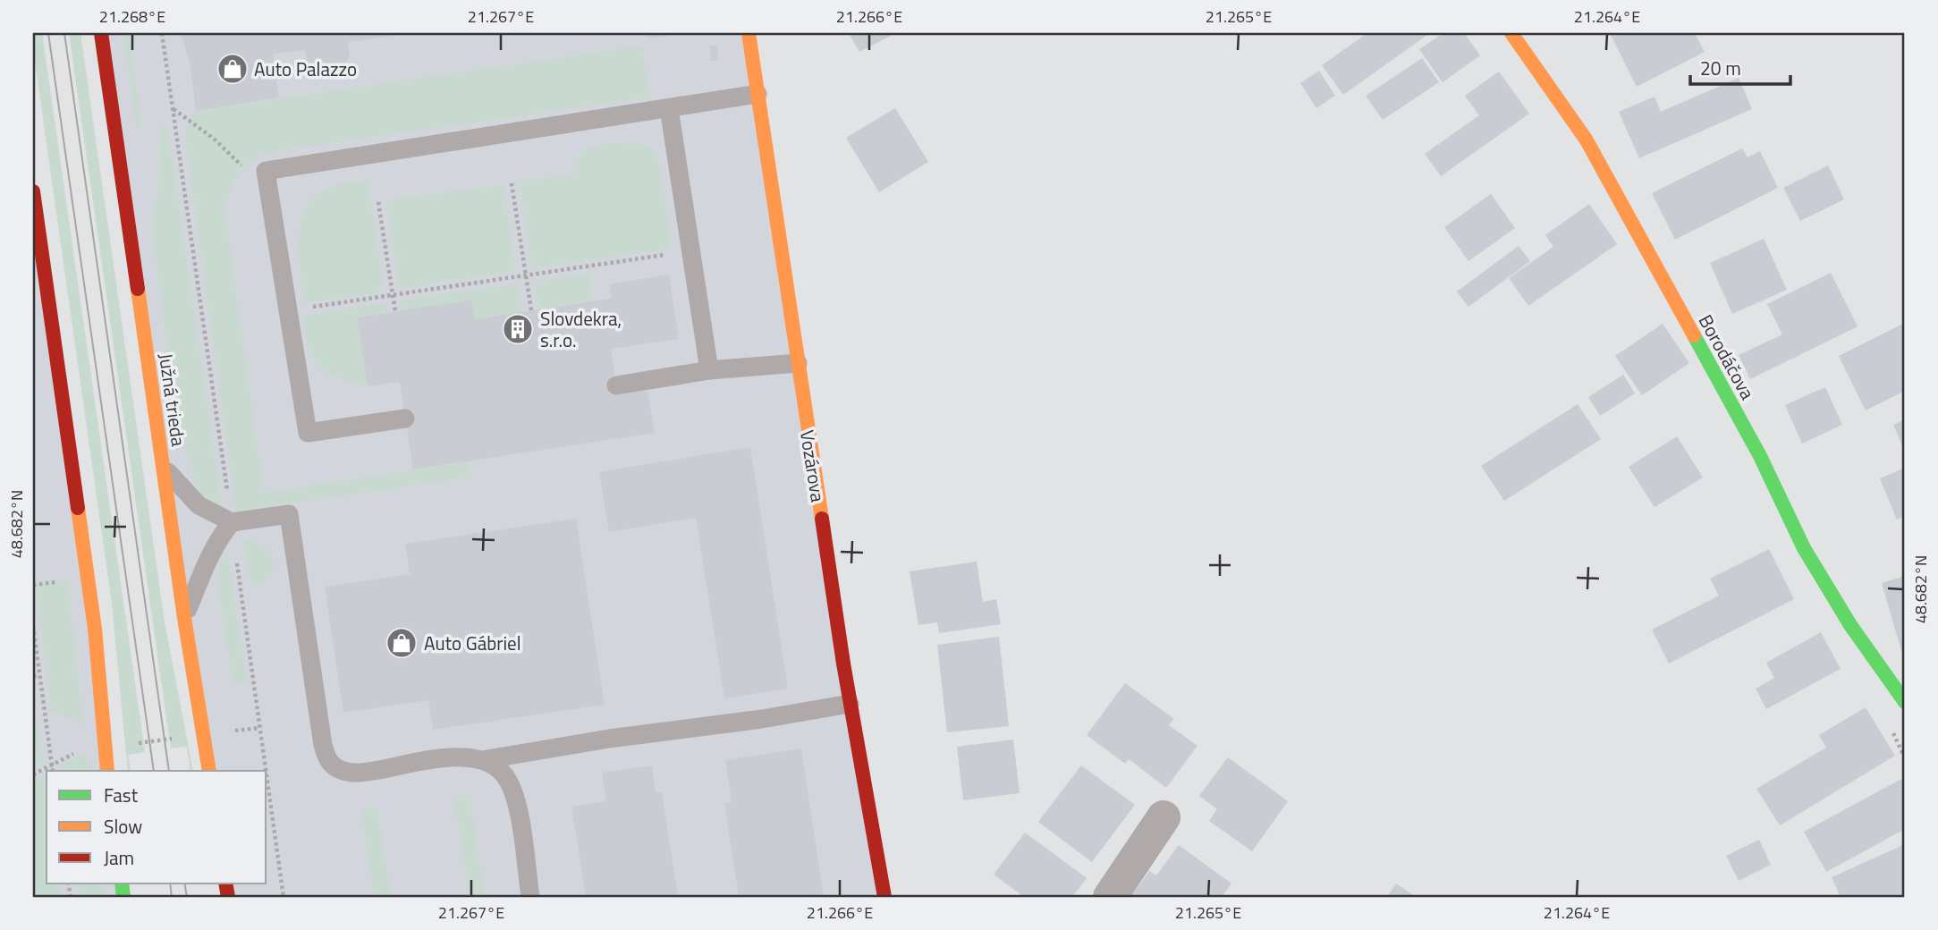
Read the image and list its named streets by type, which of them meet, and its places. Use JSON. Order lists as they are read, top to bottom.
{
  "streets": {
    "street": ["Borodáčova", "Južná trieda", "Vozárova"]
  },
  "places": {
    "shop": ["Auto Palazzo", "Auto Gábriel"],
    "building": ["Slovdekra, s.r.o."]
  },
  "legend": ["Fast", "Slow", "Jam"],
  "scale_bar": "20 m",
  "coordinates": [
    "21.268°E",
    "21.267°E",
    "21.266°E",
    "21.265°E",
    "21.264°E",
    "48.682°N"
  ]
}
